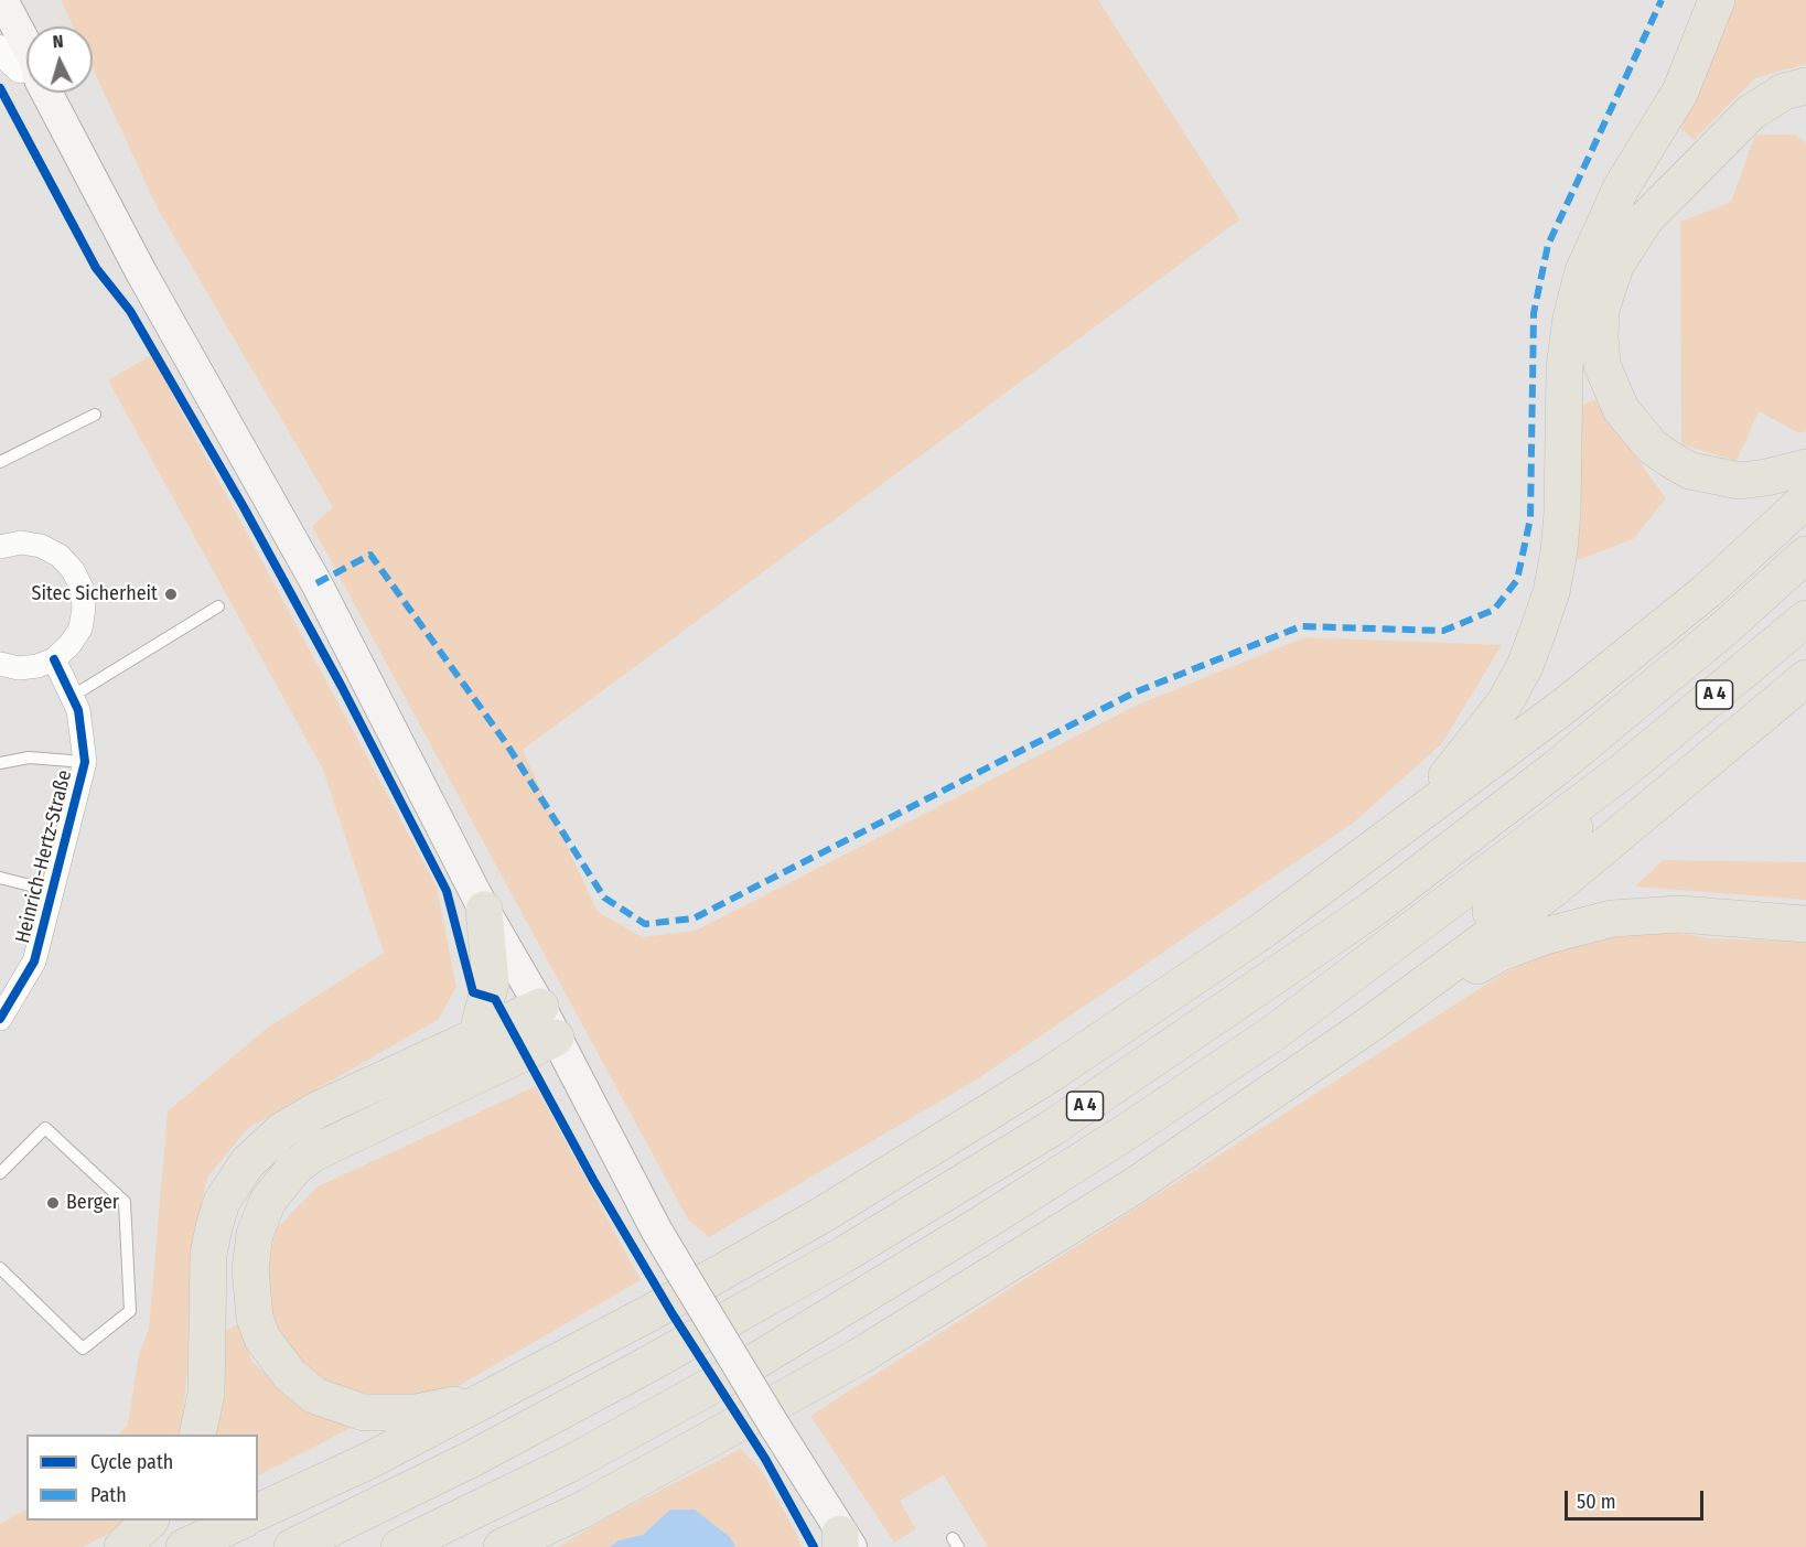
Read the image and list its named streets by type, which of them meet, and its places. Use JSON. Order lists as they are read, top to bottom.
{
  "streets": {
    "highway": ["A 4"],
    "street": ["Heinrich-Hertz-Straße"]
  },
  "places": ["Sitec Sicherheit", "Berger"],
  "legend": ["Cycle path", "Path"],
  "scale_bar": "50 m",
  "north": "top"
}
